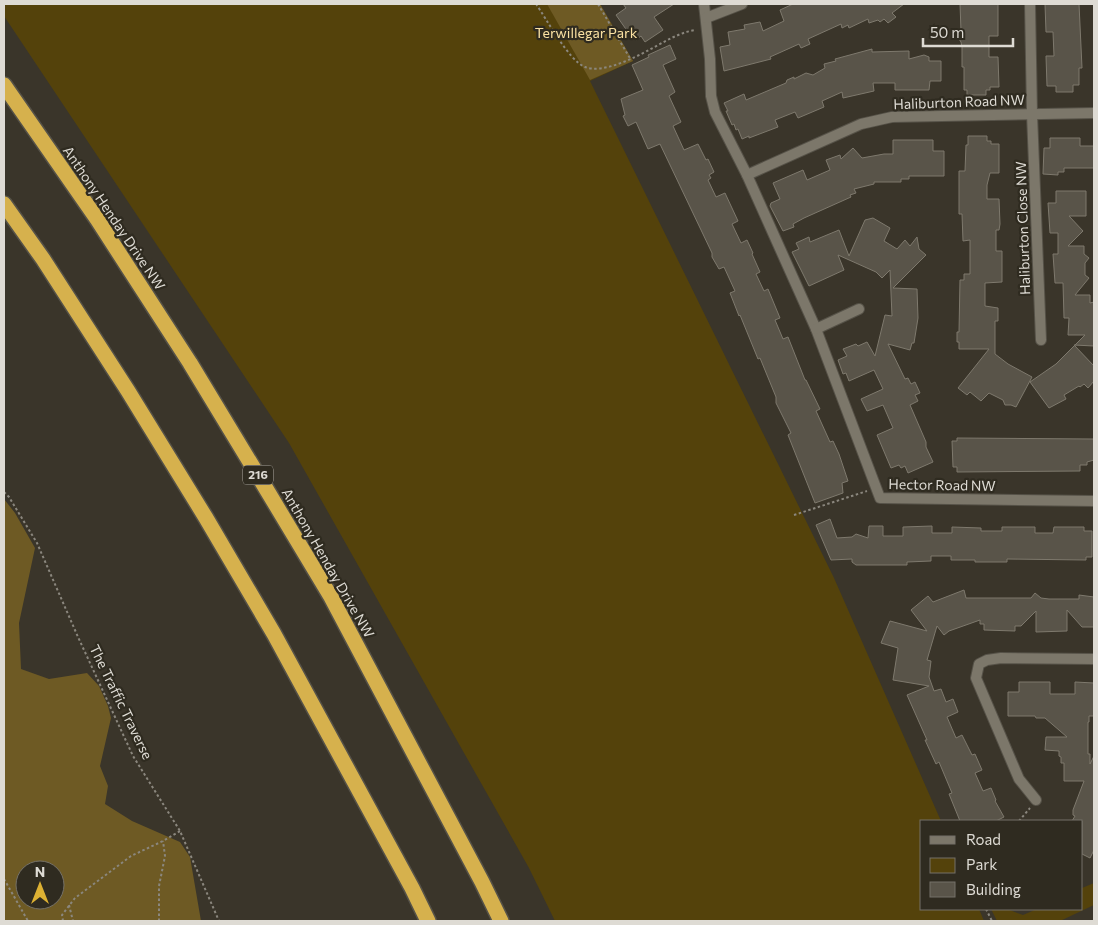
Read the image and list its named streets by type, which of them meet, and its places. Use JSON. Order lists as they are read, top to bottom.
{
  "streets": {
    "highway": ["Anthony Henday Drive NW", "216"],
    "street": ["Haliburton Road NW", "Haliburton Close NW", "Hector Road NW"],
    "path": ["The Traffic Traverse"]
  },
  "crossings": [
    ["Haliburton Road NW", "Haliburton Close NW"],
    ["Haliburton Road NW", "Hector Road NW"]
  ],
  "parks": ["Terwillegar Park"],
  "legend": ["Road", "Park", "Building"],
  "scale_bar": "50 m",
  "north": "top"
}
